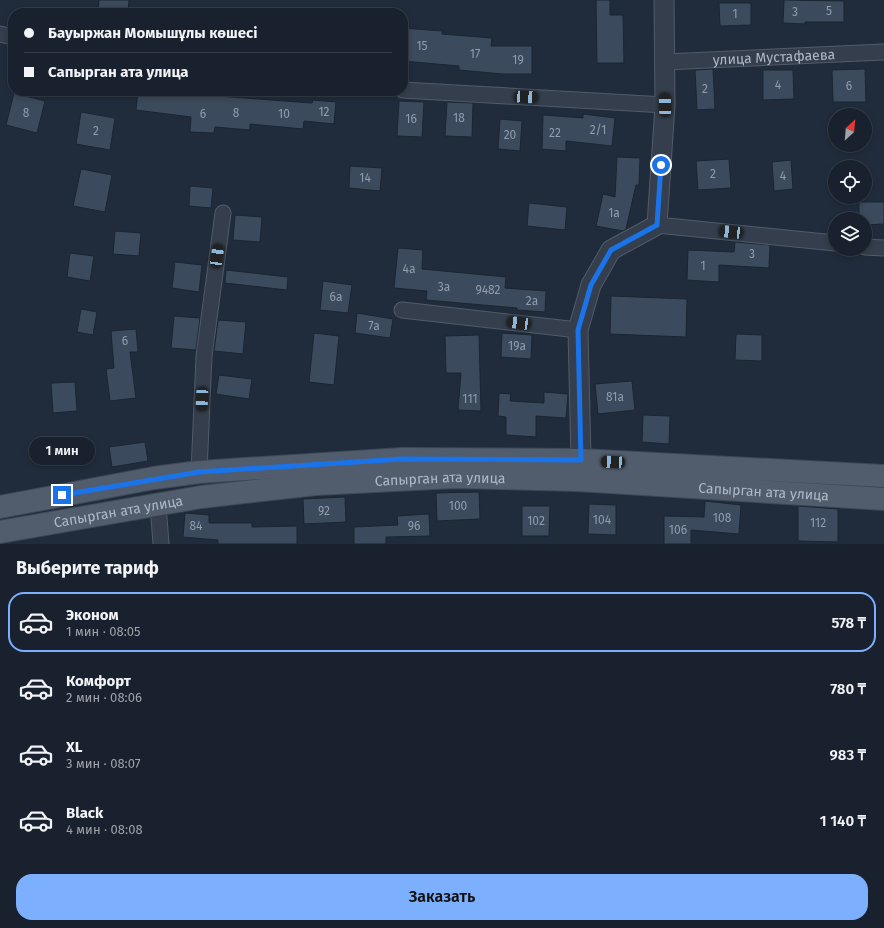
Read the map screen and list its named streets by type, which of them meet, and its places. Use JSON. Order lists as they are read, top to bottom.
{
  "streets": {
    "main road": ["Сапырган ата улица"],
    "street": ["улица Мустафаева"]
  },
  "house_numbers": [
    "5",
    "3",
    "1",
    "15",
    "17",
    "19",
    "4",
    "6",
    "2",
    "12",
    "8",
    "8",
    "6",
    "10",
    "18",
    "16",
    "2/1",
    "2",
    "22",
    "20",
    "2",
    "4",
    "14",
    "1а",
    "3",
    "1",
    "4а",
    "3а",
    "9482",
    "6а",
    "2а",
    "7а",
    "6",
    "19а",
    "81а",
    "111",
    "100",
    "92",
    "108",
    "104",
    "102",
    "112",
    "84",
    "96",
    "106"
  ],
  "north": "top right",
  "page": {
    "banner": ["Бауыржан Момышұлы көшесі", "Сапырган ата улица"],
    "bubble": "1 мин",
    "heading": "Выберите тариф",
    "list": [
      {
        "name": "Эконом",
        "note": "1 мин · 08:05",
        "value": "578 ₸"
      },
      {
        "name": "Комфорт",
        "note": "2 мин · 08:06",
        "value": "780 ₸"
      },
      {
        "name": "XL",
        "note": "3 мин · 08:07",
        "value": "983 ₸"
      },
      {
        "name": "Black",
        "note": "4 мин · 08:08",
        "value": "1 140 ₸"
      }
    ],
    "buttons": "Заказать"
  }
}
